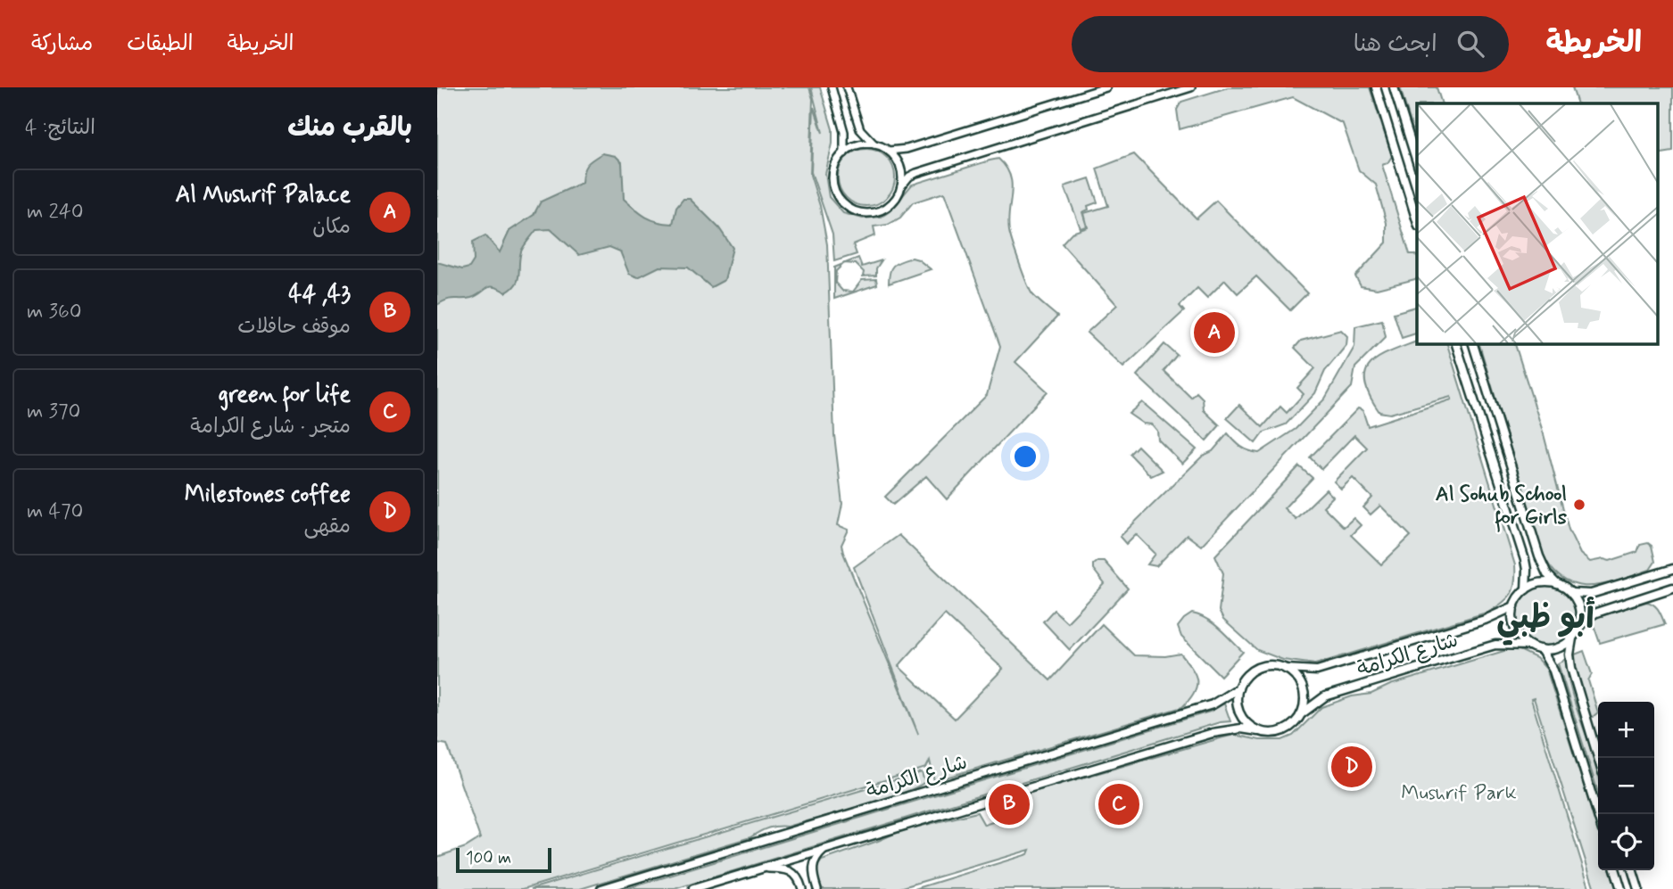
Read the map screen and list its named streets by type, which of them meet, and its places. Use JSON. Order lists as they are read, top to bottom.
{
  "streets": {
    "main road": ["شارع الكرامة"]
  },
  "districts": ["أبو ظبي"],
  "parks": ["Mushrif Park"],
  "places": ["Al Sohub School for Girls"],
  "scale_bar": "100 m",
  "page": {
    "header": "الخريطة",
    "search": "ابحث هنا",
    "nav": ["الخريطة", "الطبقات", "مشاركة"],
    "heading": ["بالقرب منك", "النتائج: 4"],
    "list": [
      {
        "mark": "A",
        "name": "Al Mushrif Palace",
        "note": "مكان",
        "value": "240 m"
      },
      {
        "mark": "B",
        "name": "43, 44",
        "note": "موقف حافلات",
        "value": "360 m"
      },
      {
        "mark": "C",
        "name": "green for life",
        "note": "متجر · شارع الكرامة",
        "value": "370 m"
      },
      {
        "mark": "D",
        "name": "Milestones coffee",
        "note": "مقهى",
        "value": "470 m"
      }
    ],
    "pins": [
      "A",
      "D",
      "B",
      "C"
    ],
    "map_buttons": ["+", "−"],
    "scale": "100 m"
  }
}
